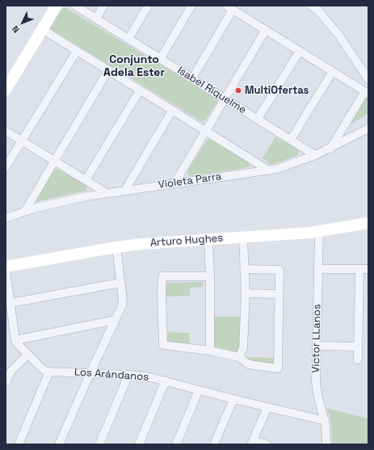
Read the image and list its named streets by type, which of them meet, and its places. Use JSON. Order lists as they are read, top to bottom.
{
  "streets": {
    "street": [
      "Isabel Riquelme",
      "Violeta Parra",
      "Arturo Hughes",
      "Victor LLanos",
      "Los Arándanos"
    ]
  },
  "crossings": [
    ["Isabel Riquelme", "Violeta Parra"],
    ["Arturo Hughes", "Victor LLanos"],
    ["Victor LLanos", "Los Arándanos"]
  ],
  "districts": ["Conjunto Adela Ester"],
  "places": ["MultiOfertas"],
  "north": "bottom left"
}
